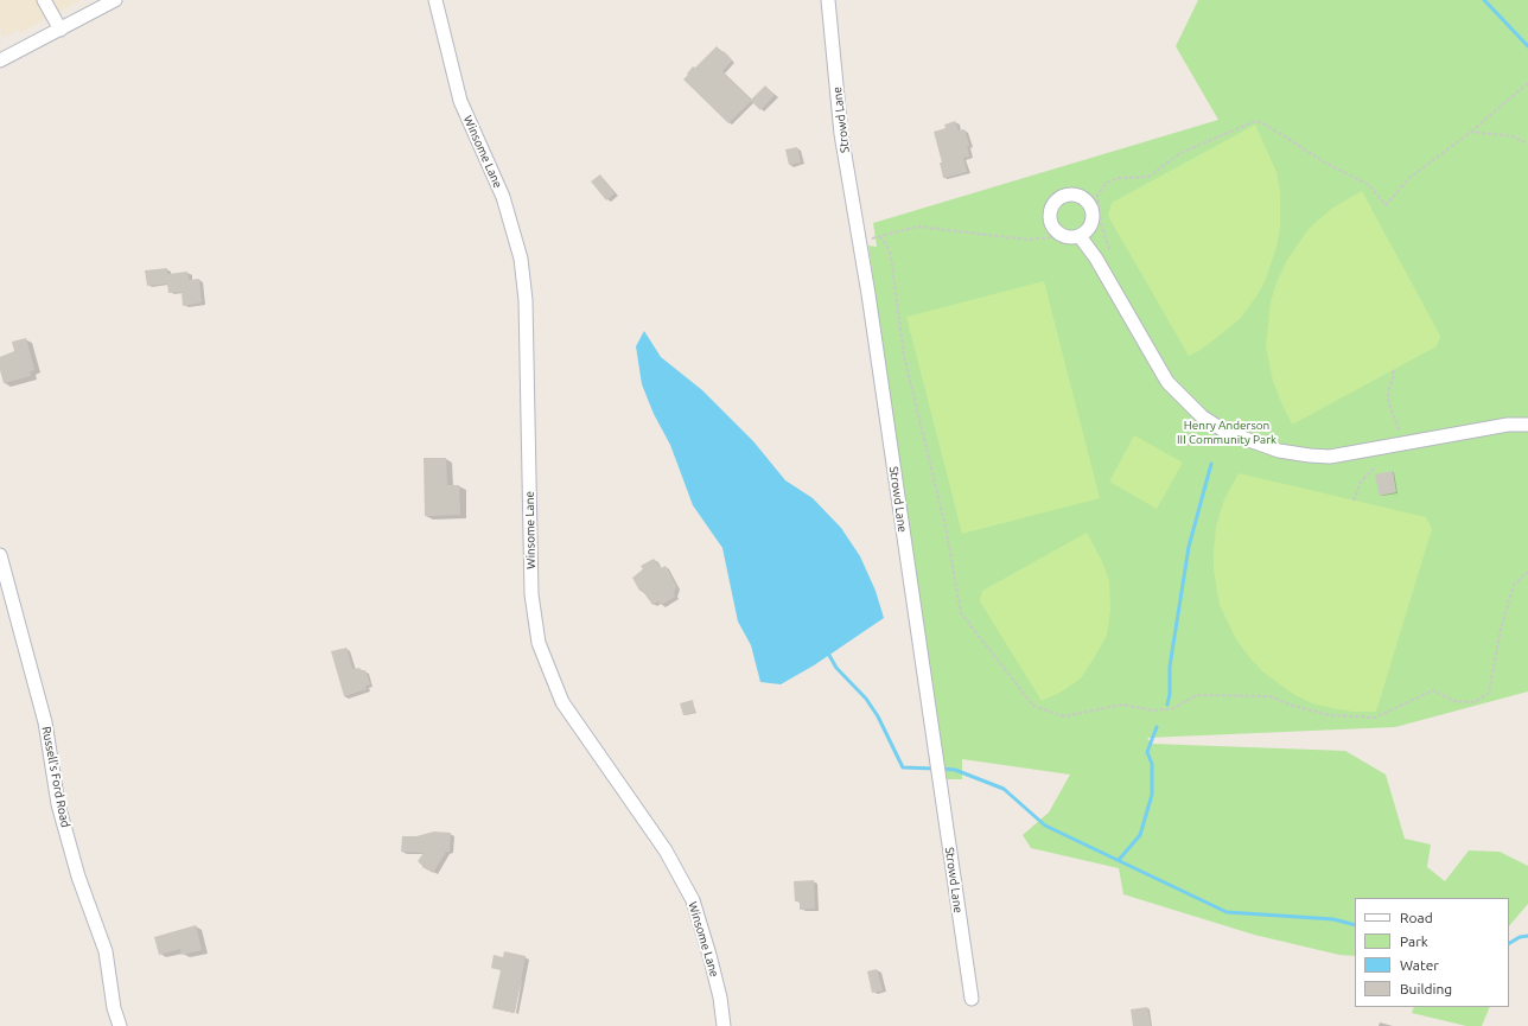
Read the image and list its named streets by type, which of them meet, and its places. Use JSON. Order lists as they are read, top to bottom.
{
  "streets": {
    "street": ["Strowd Lane", "Winsome Lane", "Russell's Ford Road"]
  },
  "parks": ["Henry Anderson III Community Park"],
  "legend": [
    "Road",
    "Park",
    "Water",
    "Building"
  ]
}
